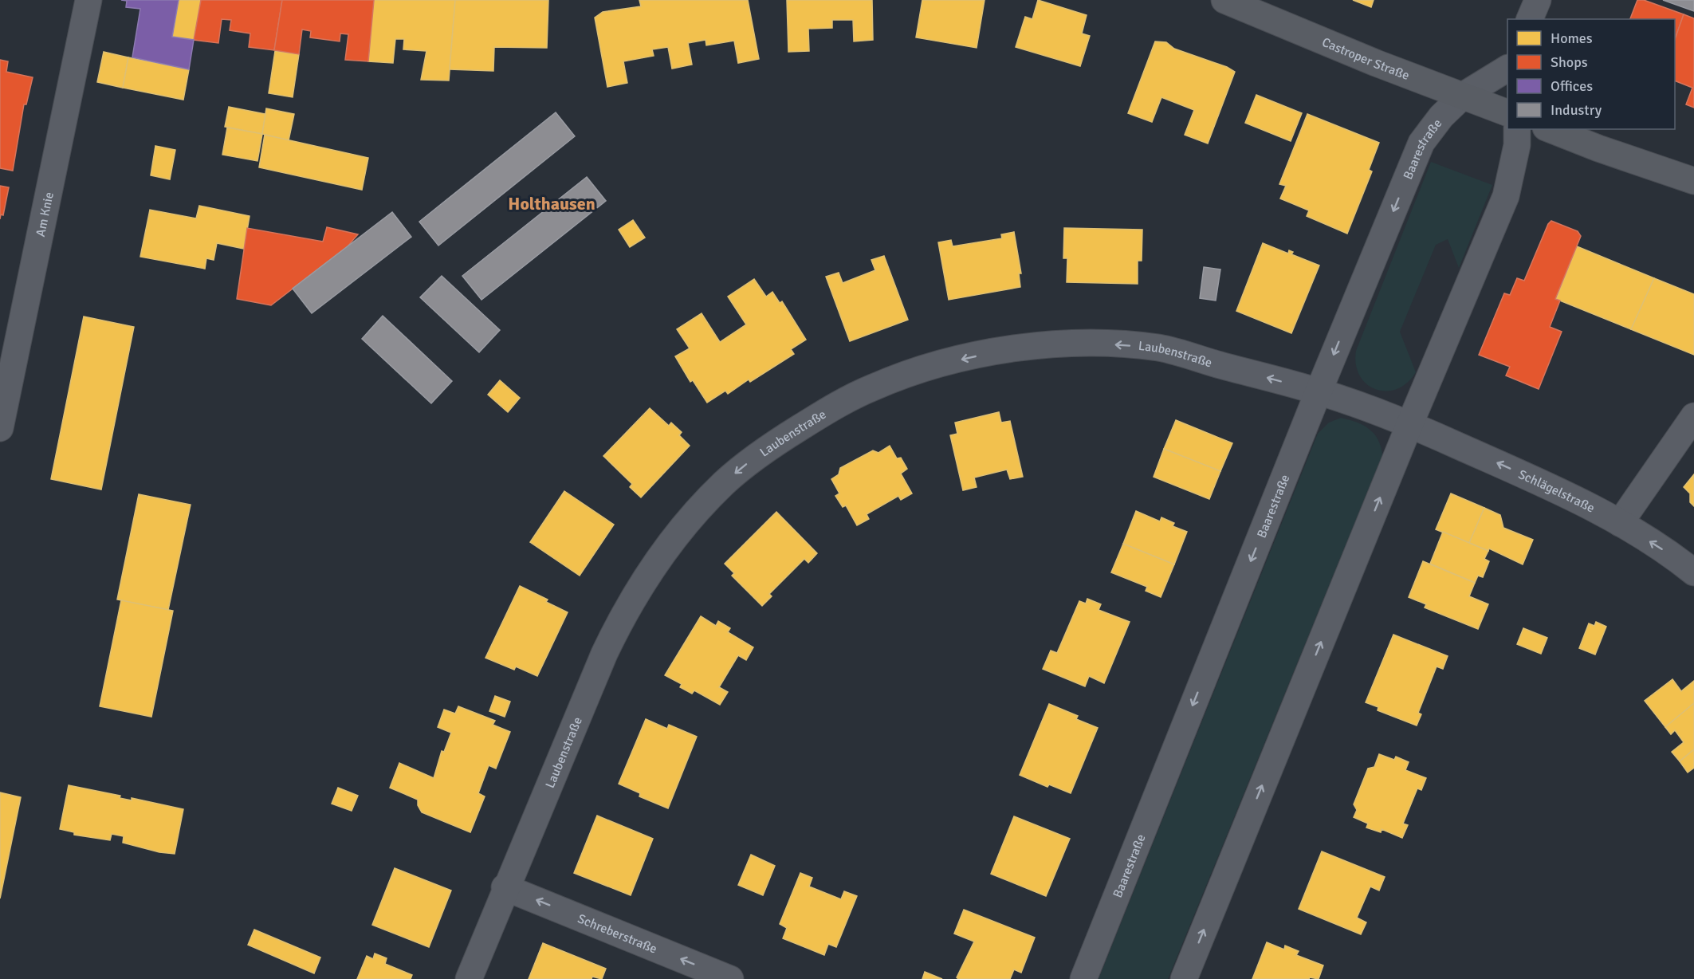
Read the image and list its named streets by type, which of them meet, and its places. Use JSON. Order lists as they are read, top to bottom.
{
  "streets": {
    "main road": ["Castroper Straße"],
    "street": [
      "Baarestraße",
      "Am Knie",
      "Laubenstraße",
      "Schlägelstraße",
      "Schreberstraße"
    ]
  },
  "crossings": [
    ["Castroper Straße", "Baarestraße"],
    ["Baarestraße", "Laubenstraße"],
    ["Laubenstraße", "Schlägelstraße"],
    ["Laubenstraße", "Schreberstraße"]
  ],
  "one_way": ["Laubenstraße", "Schlägelstraße", "Schreberstraße"],
  "districts": ["Holthausen"],
  "legend": [
    "Homes",
    "Shops",
    "Offices",
    "Industry"
  ]
}
